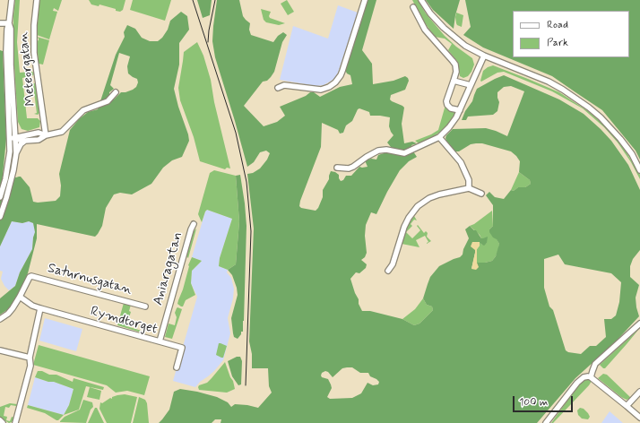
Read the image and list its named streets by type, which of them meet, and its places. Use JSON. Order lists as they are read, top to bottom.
{
  "streets": {
    "street": [
      "Meteorgatan",
      "Aniaragatan",
      "Saturnusgatan",
      "Rymdtorget"
    ]
  },
  "crossings": [
    ["Aniaragatan", "Rymdtorget"],
    ["Saturnusgatan", "Rymdtorget"]
  ],
  "legend": ["Road", "Park"],
  "scale_bar": "100 m"
}
